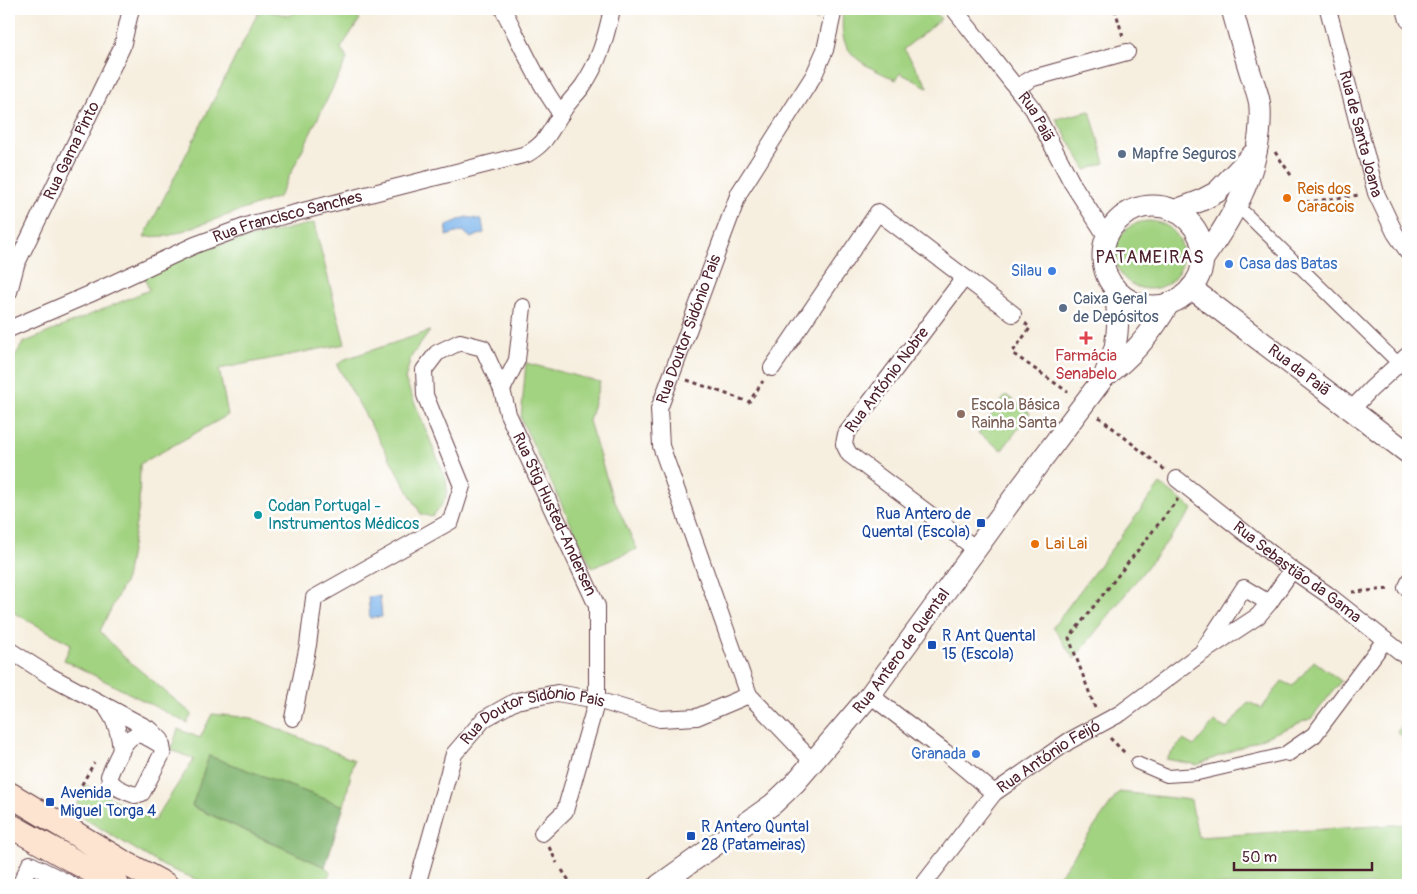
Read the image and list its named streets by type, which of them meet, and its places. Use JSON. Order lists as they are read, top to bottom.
{
  "streets": {
    "street": [
      "Rua Paiã",
      "Rua de Santa Joana",
      "Rua Gama Pinto",
      "Rua Francisco Sanches",
      "Rua Doutor Sidónio Pais",
      "Rua da Paiã",
      "Rua António Nobre",
      "Rua Stig Husted-Andersen",
      "Rua Sebastião da Gama",
      "Rua Antero de Quental",
      "Rua António Feijó"
    ]
  },
  "crossings": [
    ["Rua Paiã", "Rua da Paiã"],
    ["Rua Paiã", "Rua Antero de Quental"],
    ["Rua Doutor Sidónio Pais", "Rua Stig Husted-Andersen"],
    ["Rua Doutor Sidónio Pais", "Rua Antero de Quental"],
    ["Rua da Paiã", "Rua Antero de Quental"],
    ["Rua António Nobre", "Rua Antero de Quental"],
    ["Rua Sebastião da Gama", "Rua António Feijó"]
  ],
  "districts": ["PATAMEIRAS"],
  "places": {
    "other": [
      "Mapfre Seguros",
      "Reis dos Caracois",
      "Casa das Batas",
      "Silau",
      "Caixa Geral de Depósitos",
      "Escola Básica Rainha Santa",
      "Codan Portugal - Instrumentos Médicos",
      "Lai Lai",
      "Granada"
    ],
    "health": ["Farmácia Senabelo"],
    "transit": [
      "Rua Antero de Quental (Escola)",
      "R Ant Quental 15 (Escola)",
      "Avenida Miguel Torga 4",
      "R Antero Quntal 28 (Patameiras)"
    ]
  },
  "scale_bar": "50 m"
}
